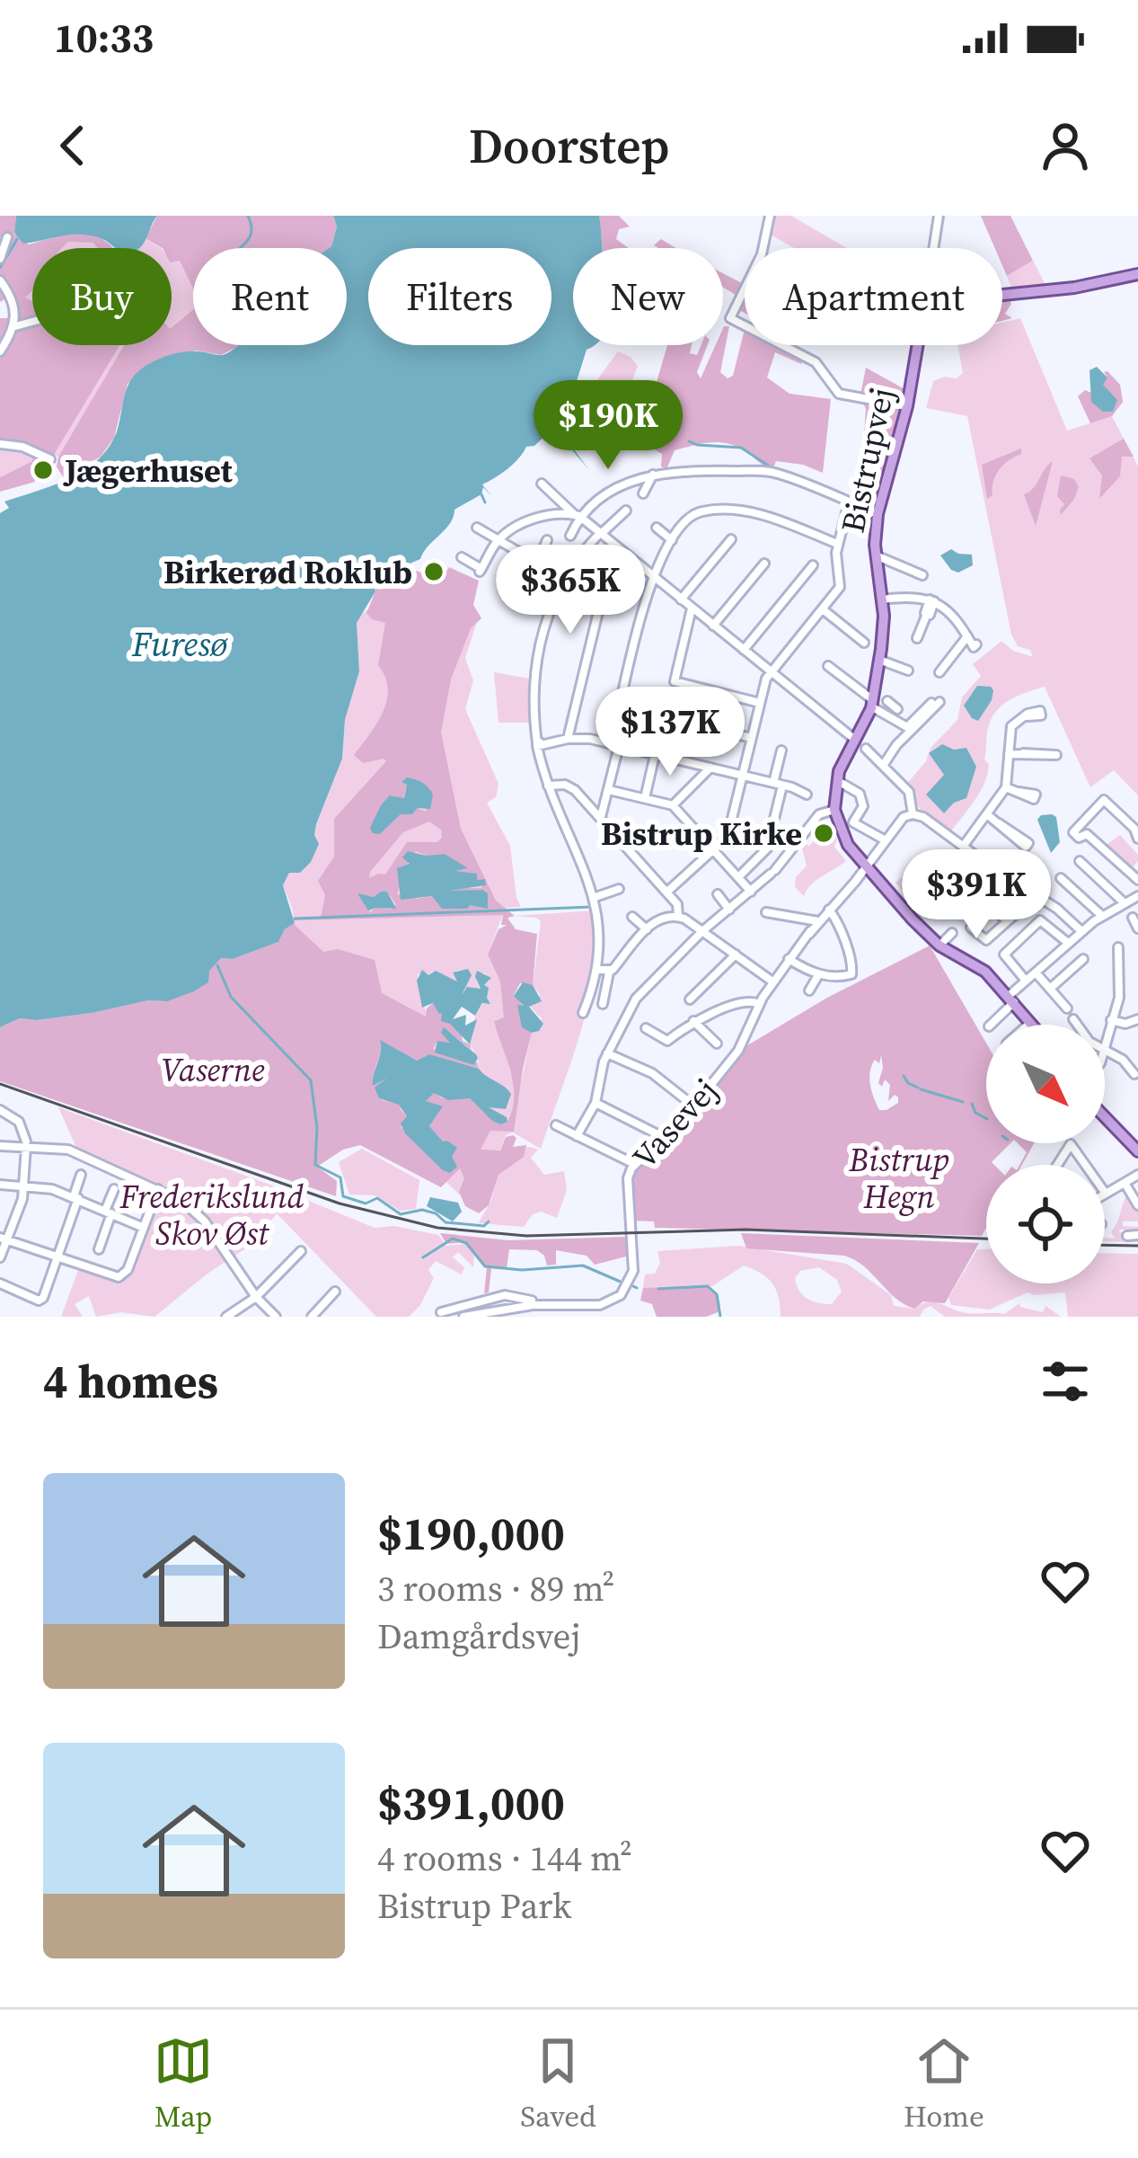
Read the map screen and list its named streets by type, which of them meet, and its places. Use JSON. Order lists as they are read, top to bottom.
{
  "streets": {
    "main road": ["Bistrupvej"],
    "street": ["Vasevej"]
  },
  "water": ["Furesø"],
  "parks": ["Vaserne", "Bistrup Hegn", "Frederikslund Skov Øst"],
  "places": ["Jægerhuset", "Birkerød Roklub", "Bistrup Kirke"],
  "north": "bottom right",
  "page": {
    "status": "10:33",
    "header": "Doorstep",
    "chip": [
      "Buy",
      "Rent",
      "Filters",
      "New",
      "Apartment"
    ],
    "price": [
      "$190K",
      "$365K",
      "$137K",
      "$391K"
    ],
    "heading": "4 homes",
    "list": [
      {
        "name": "$190,000",
        "note": "3 rooms · 89 m² · Damgårdsvej"
      },
      {
        "name": "$391,000",
        "note": "4 rooms · 144 m² · Bistrup Park"
      }
    ],
    "tabs": ["Map", "Saved", "Home"]
  }
}
